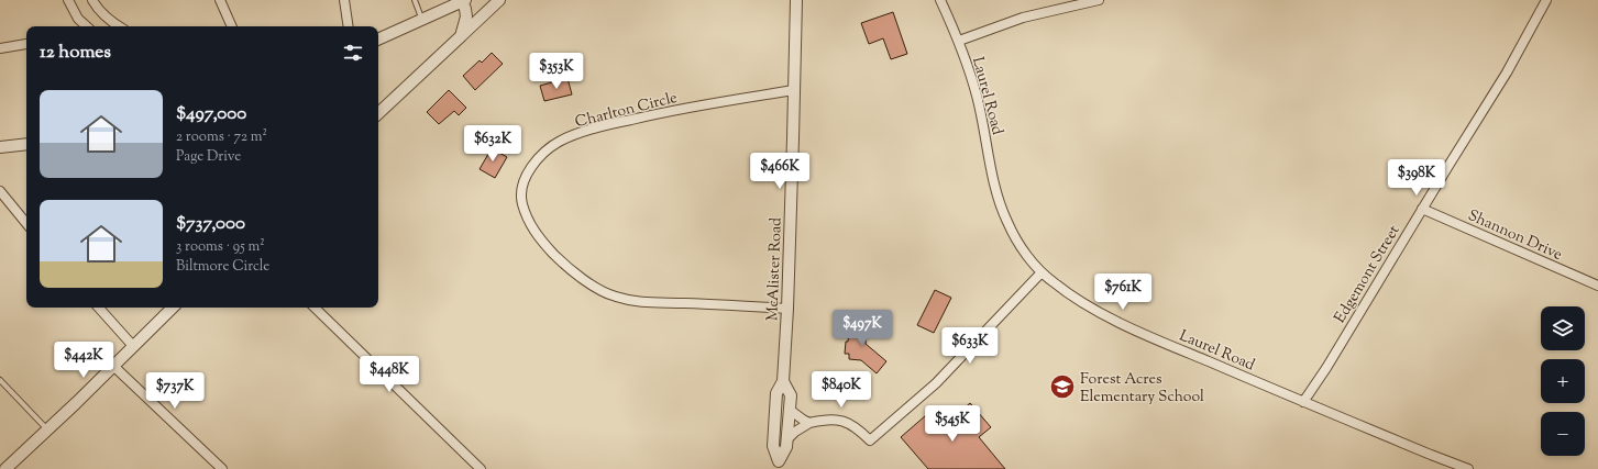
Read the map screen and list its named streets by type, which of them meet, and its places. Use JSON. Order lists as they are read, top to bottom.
{
  "streets": {
    "street": [
      "Laurel Road",
      "Charlton Circle",
      "Shannon Drive",
      "McAlister Road",
      "Edgemont Street"
    ]
  },
  "crossings": [
    ["Laurel Road", "Edgemont Street"],
    ["Charlton Circle", "McAlister Road"],
    ["Shannon Drive", "Edgemont Street"]
  ],
  "places": {
    "school or university": ["Forest Acres Elementary School"]
  },
  "page": {
    "heading": "12 homes",
    "price": [
      "$353K",
      "$632K",
      "$466K",
      "$398K",
      "$761K",
      "$497K",
      "$633K",
      "$442K",
      "$448K",
      "$840K",
      "$737K",
      "$545K"
    ],
    "list": [
      {
        "name": "$497,000",
        "note": "2 rooms · 72 m² · Page Drive"
      },
      {
        "name": "$737,000",
        "note": "3 rooms · 95 m² · Biltmore Circle"
      }
    ],
    "map_buttons": ["+", "−"]
  }
}
